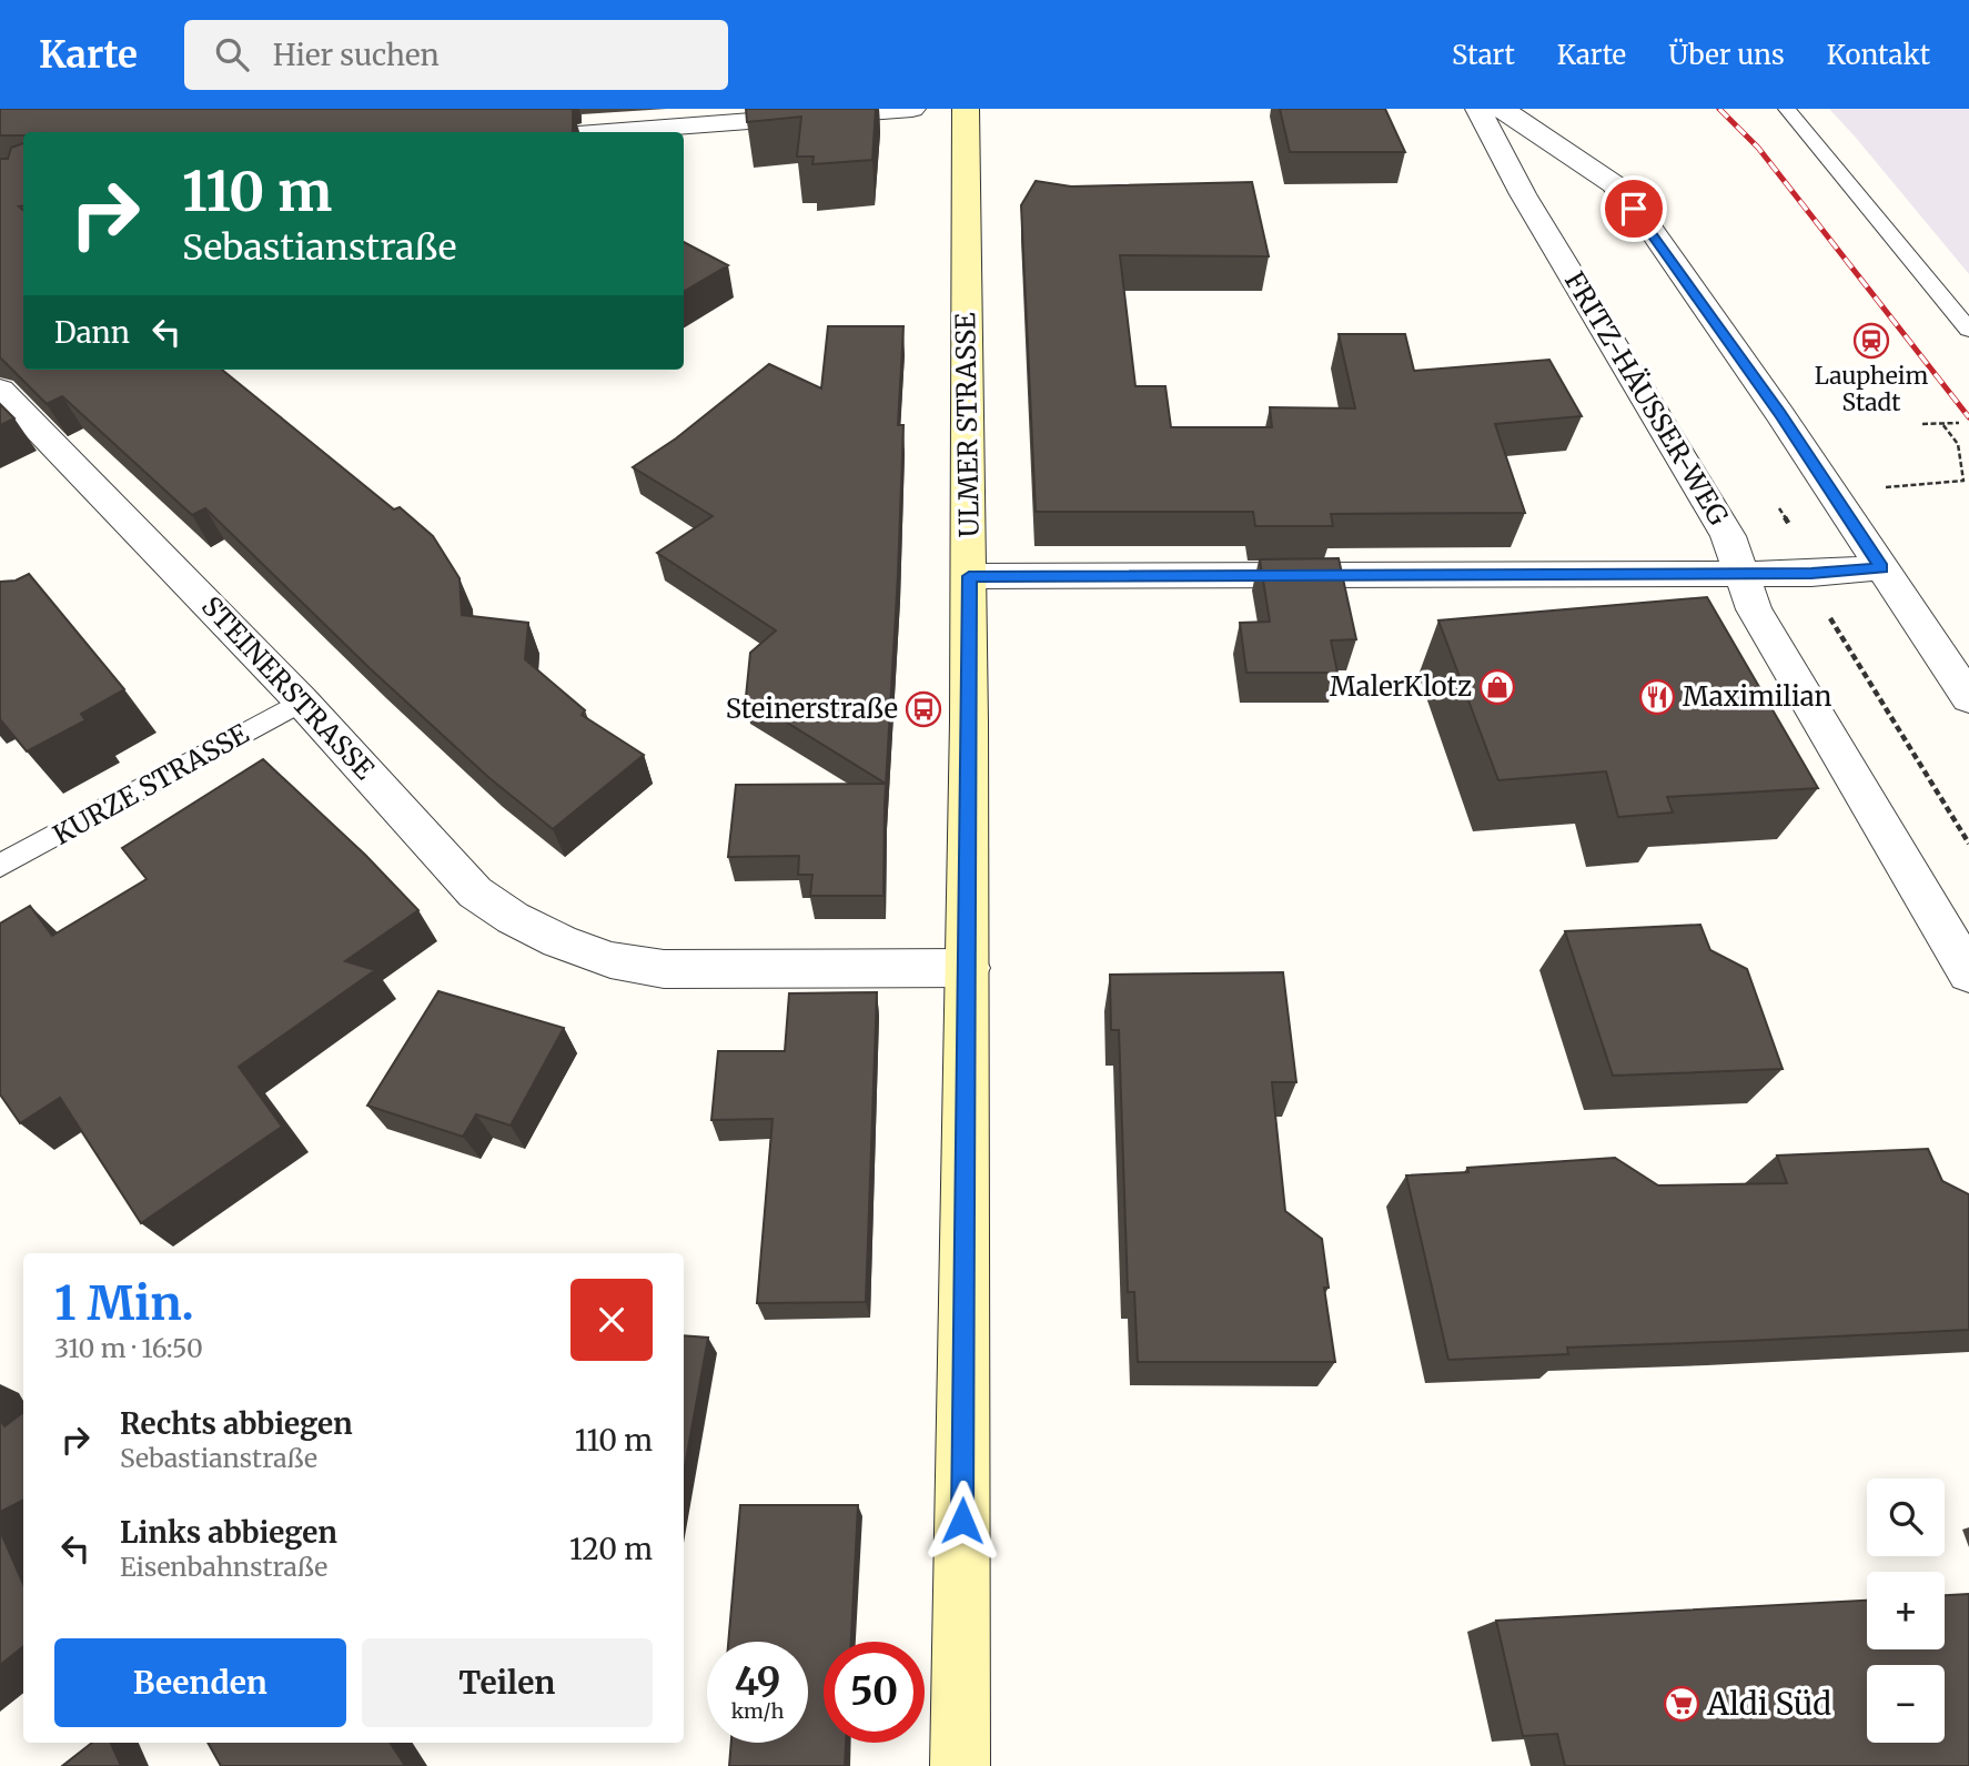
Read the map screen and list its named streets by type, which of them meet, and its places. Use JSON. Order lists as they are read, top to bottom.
{
  "streets": {
    "main road": ["ULMER STRASSE"],
    "street": ["FRITZ-HÄUSSER-WEG", "STEINERSTRASSE"],
    "lane": ["KURZE STRASSE"]
  },
  "crossings": [
    ["ULMER STRASSE", "STEINERSTRASSE"],
    ["STEINERSTRASSE", "KURZE STRASSE"]
  ],
  "places": {
    "station": ["Laupheim Stadt"],
    "shop": ["MalerKlotz"],
    "restaurant": ["Maximilian"],
    "bus stop": ["Steinerstraße"],
    "supermarket": ["Aldi Süd"]
  },
  "page": {
    "header": "Karte",
    "search": "Hier suchen",
    "nav": [
      "Start",
      "Karte",
      "Über uns",
      "Kontakt"
    ],
    "turn": ["110 m", "Sebastianstraße"],
    "then": "Dann",
    "heading": ["1 Min.", "310 m · 16:50"],
    "list": [
      {
        "name": "Rechts abbiegen",
        "note": "Sebastianstraße",
        "value": "110 m"
      },
      {
        "name": "Links abbiegen",
        "note": "Eisenbahnstraße",
        "value": "120 m"
      }
    ],
    "map_buttons": ["+", "−"],
    "buttons": ["Beenden", "Teilen"],
    "speed": "49 km/h",
    "limit": "50"
  }
}
